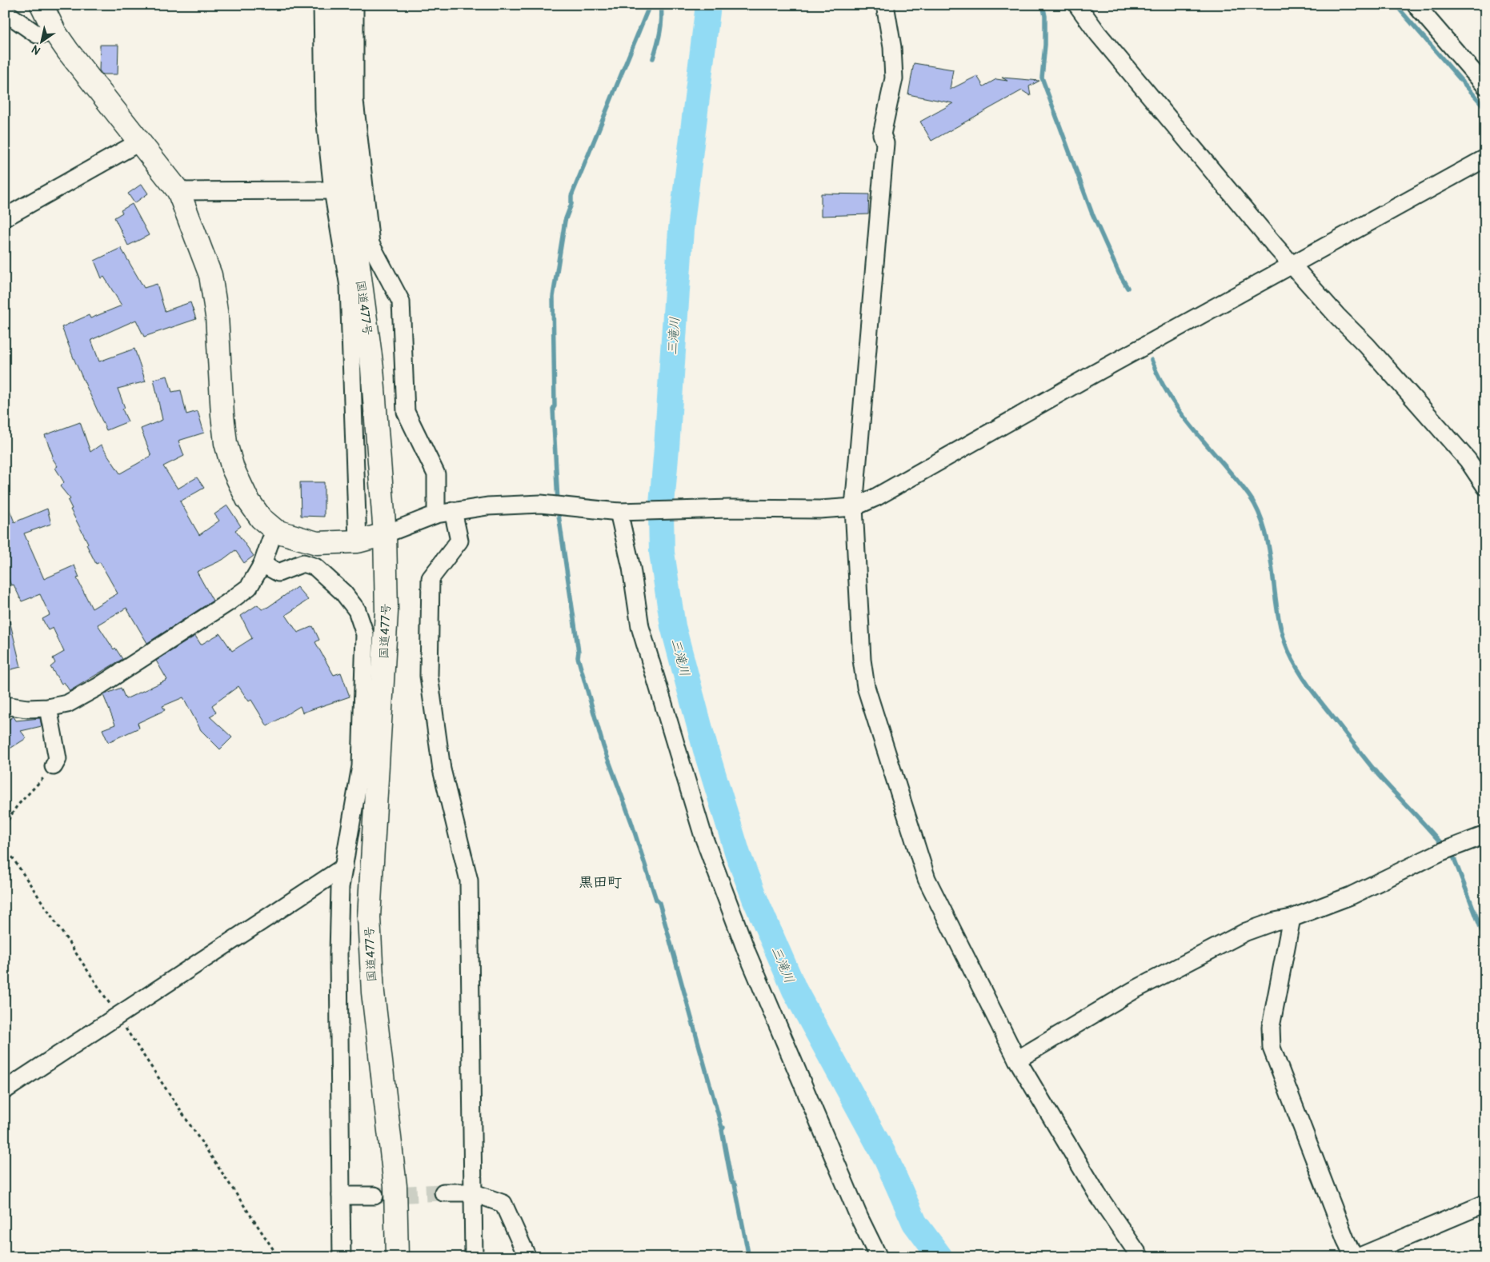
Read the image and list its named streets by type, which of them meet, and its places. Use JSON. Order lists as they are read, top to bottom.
{
  "streets": {
    "main road": ["国道477号"]
  },
  "districts": ["黒田町"],
  "water": ["三滝川"],
  "north": "bottom left"
}
